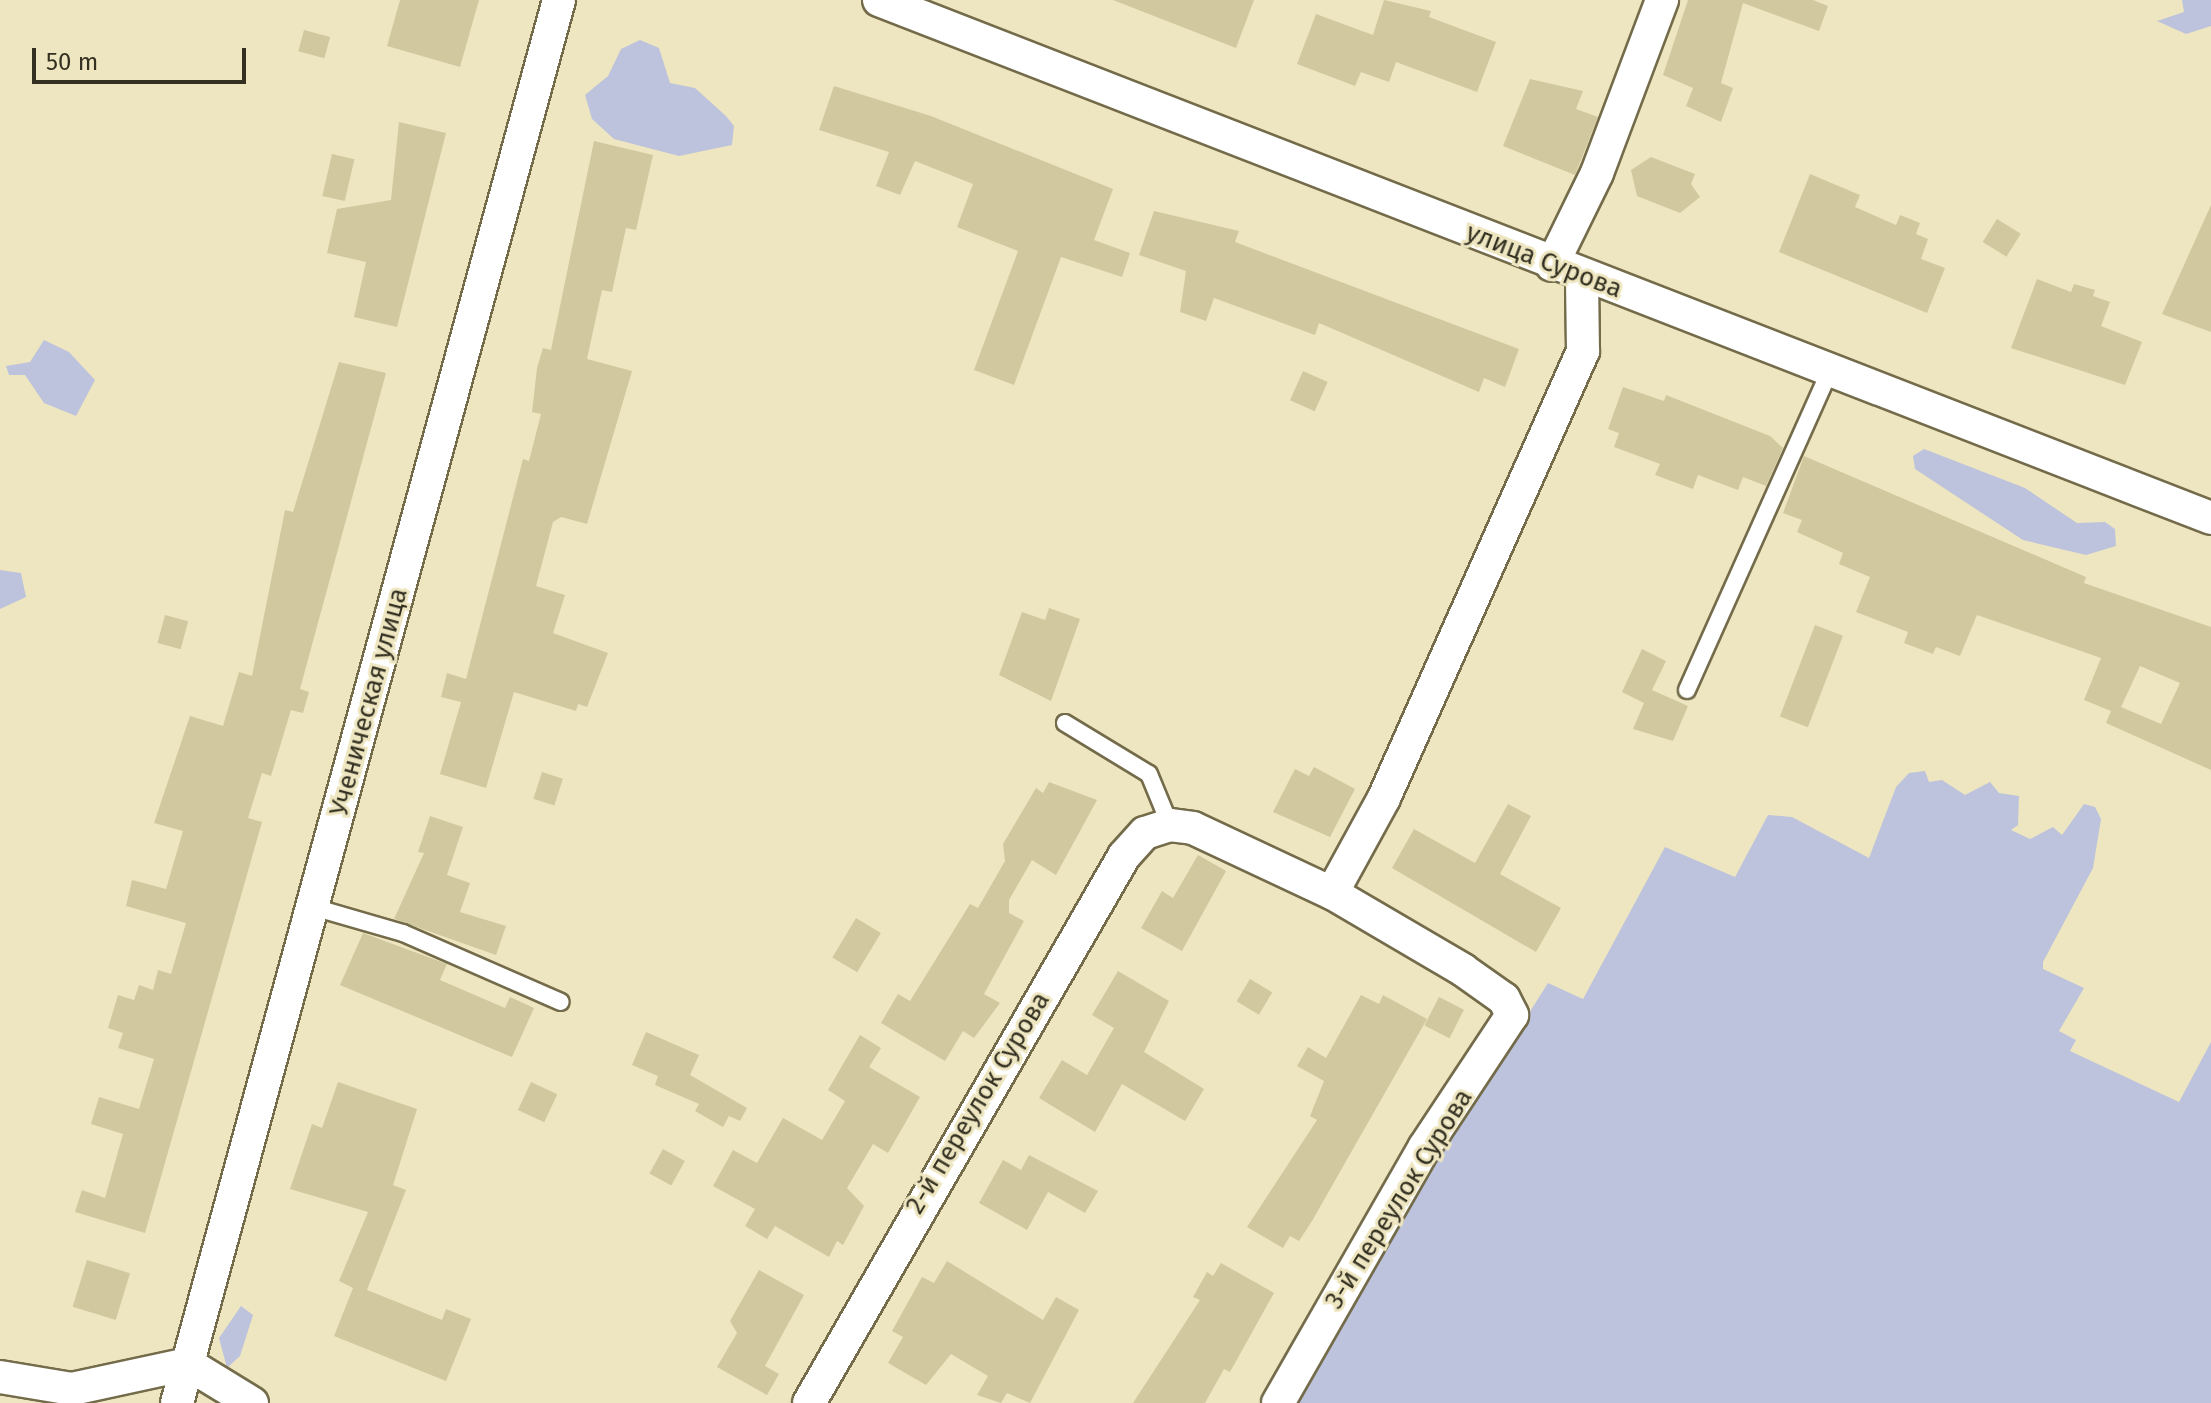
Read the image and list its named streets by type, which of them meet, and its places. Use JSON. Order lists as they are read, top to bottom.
{
  "streets": {
    "street": [
      "улица Сурова",
      "Ученическая улица",
      "2-й переулок Сурова",
      "3-й переулок Сурова"
    ]
  },
  "scale_bar": "50 m"
}
